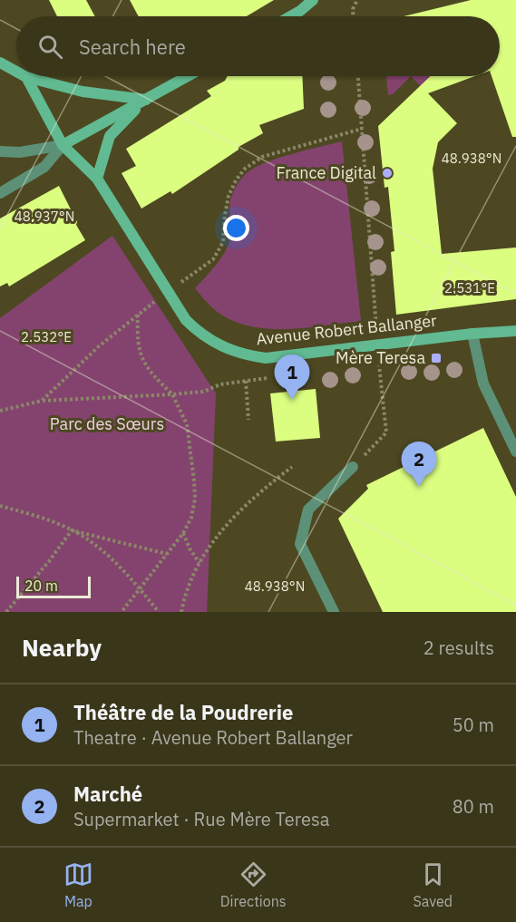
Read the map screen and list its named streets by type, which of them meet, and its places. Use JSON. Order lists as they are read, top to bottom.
{
  "streets": {
    "main road": ["Avenue Robert Ballanger"]
  },
  "parks": ["Parc des Sœurs"],
  "places": {
    "other": ["France Digital"],
    "transit": ["Mère Teresa"]
  },
  "scale_bar": "20 m",
  "page": {
    "search": "Search here",
    "pins": ["1", "2"],
    "scale": "20 m",
    "heading": ["Nearby", "2 results"],
    "list": [
      {
        "mark": "1",
        "name": "Théâtre de la Poudrerie",
        "note": "Theatre · Avenue Robert Ballanger",
        "value": "50 m"
      },
      {
        "mark": "2",
        "name": "Marché",
        "note": "Supermarket · Rue Mère Teresa",
        "value": "80 m"
      }
    ],
    "nav": ["Map", "Directions", "Saved"]
  },
  "coordinates": [
    "48.938°N",
    "48.937°N",
    "2.531°E",
    "2.532°E"
  ]
}
